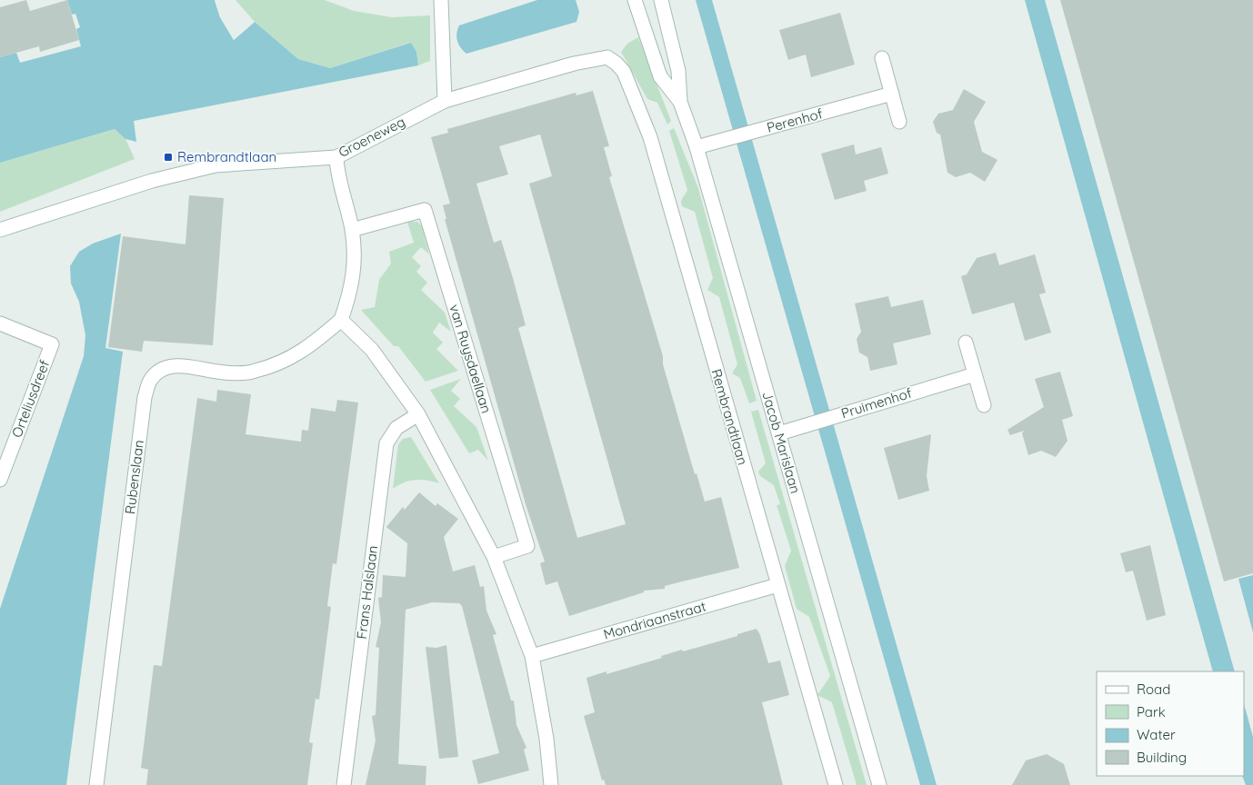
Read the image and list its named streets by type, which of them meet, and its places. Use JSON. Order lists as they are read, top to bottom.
{
  "streets": {
    "street": [
      "Perenhof",
      "Groeneweg",
      "van Ruysdaellaan",
      "Orteliusdreef",
      "Pruimenhof",
      "Rembrandtlaan",
      "Jacob Marislaan",
      "Rubenslaan",
      "Frans Halslaan",
      "Mondriaanstraat"
    ]
  },
  "crossings": [
    ["Perenhof", "Jacob Marislaan"],
    ["Groeneweg", "Rembrandtlaan"],
    ["Pruimenhof", "Jacob Marislaan"],
    ["Rembrandtlaan", "Mondriaanstraat"]
  ],
  "places": {
    "transit": ["Rembrandtlaan"]
  },
  "legend": [
    "Road",
    "Park",
    "Water",
    "Building"
  ]
}
